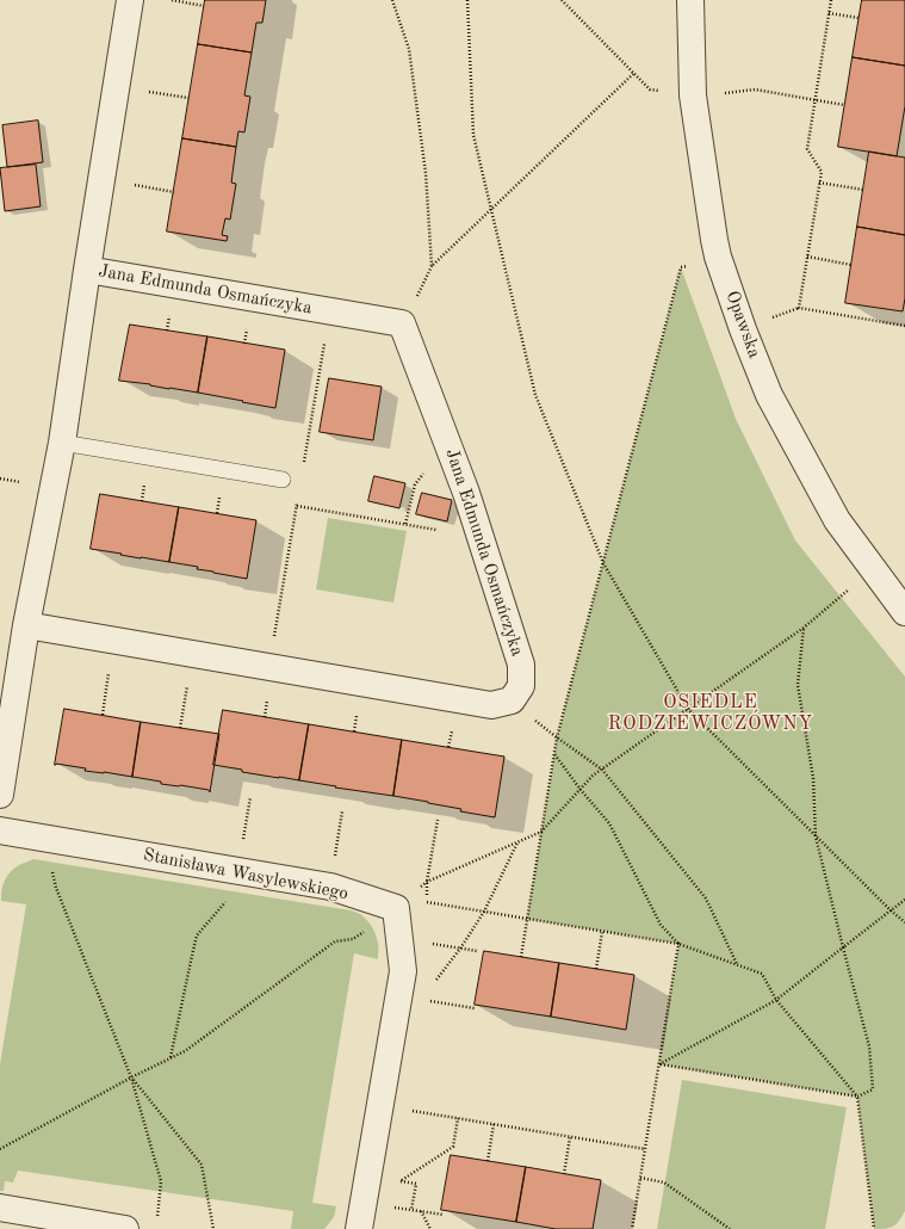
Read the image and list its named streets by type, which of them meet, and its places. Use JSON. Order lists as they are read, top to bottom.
{
  "streets": {
    "street": ["Jana Edmunda Osmańczyka", "Opawska", "Stanisława Wasylewskiego"]
  },
  "districts": ["OSIEDLE RODZIEWICZÓWNY"]
}
